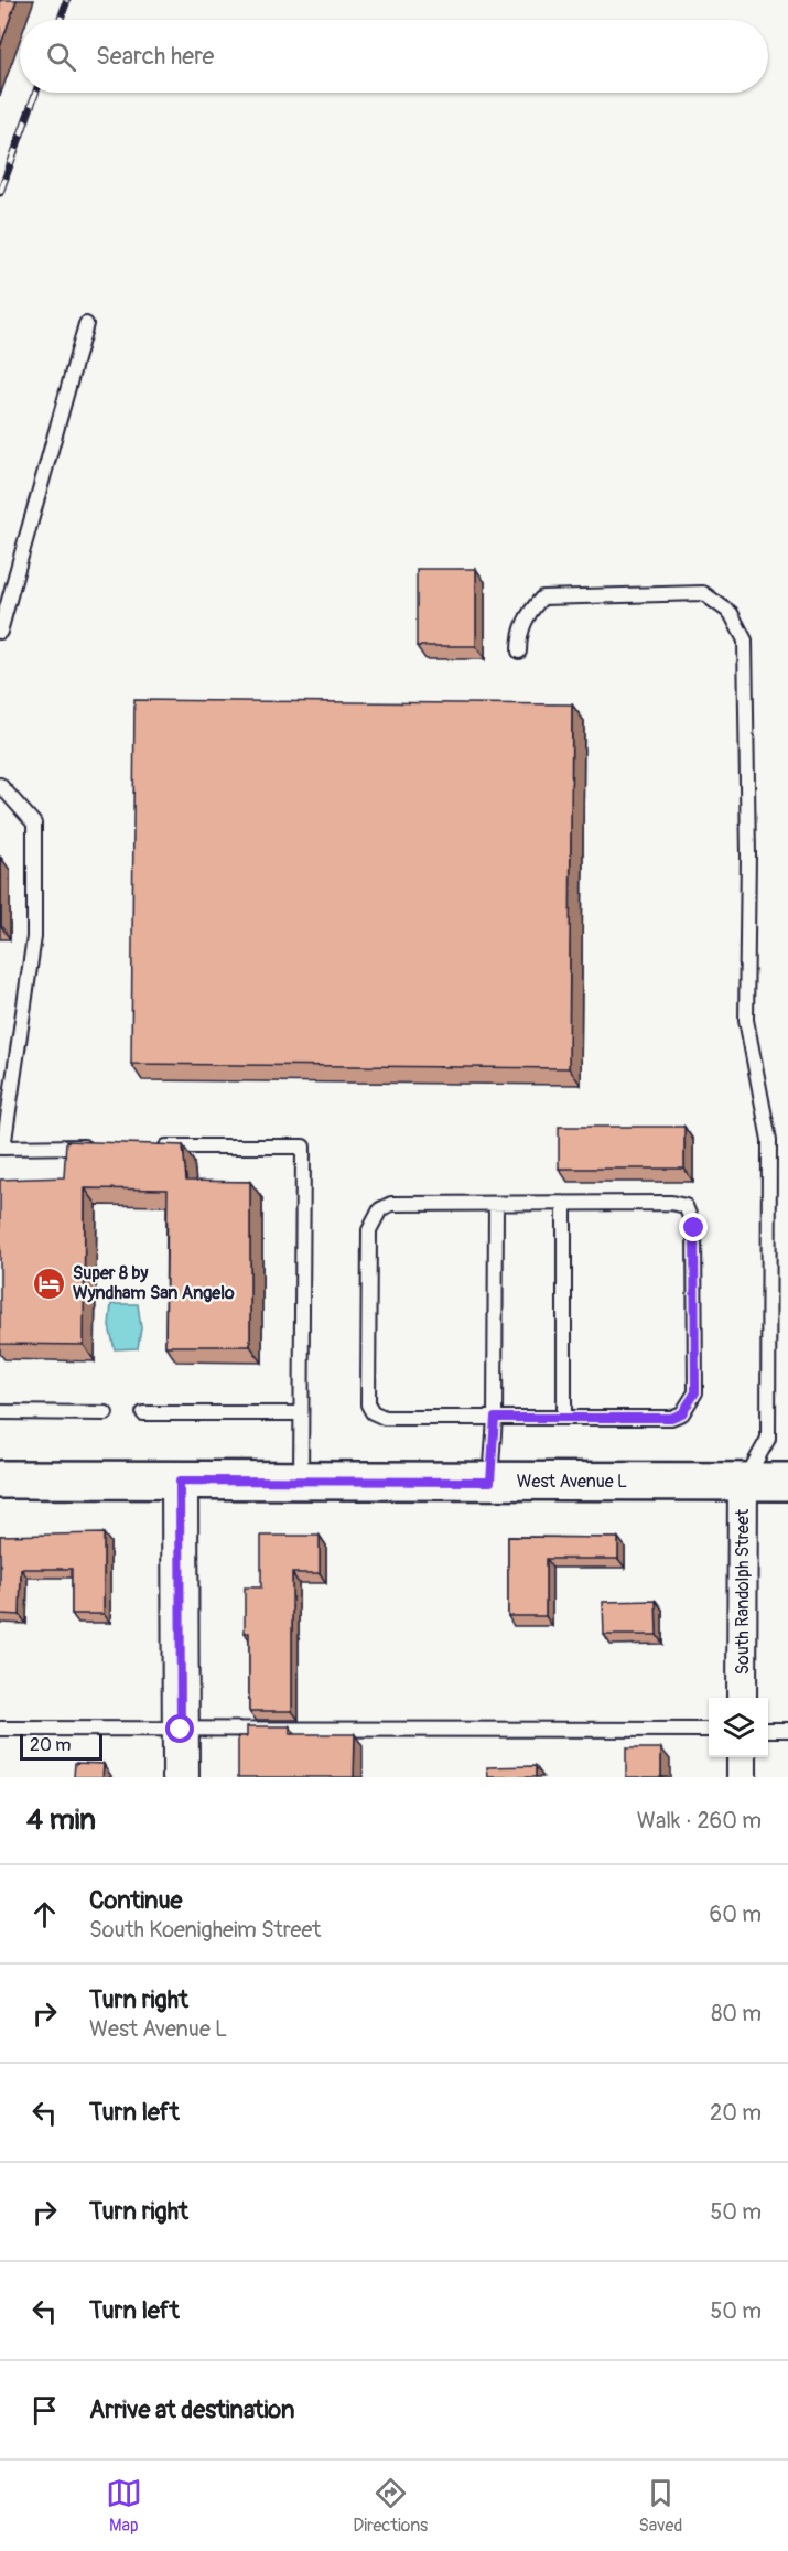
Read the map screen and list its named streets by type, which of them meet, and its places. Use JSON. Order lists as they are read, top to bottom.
{
  "streets": {
    "main road": ["West Avenue L"],
    "street": ["South Randolph Street"]
  },
  "crossings": [
    ["West Avenue L", "South Randolph Street"]
  ],
  "places": {
    "hotel": ["Super 8 by Wyndham San Angelo"]
  },
  "scale_bar": "20 m",
  "page": {
    "search": "Search here",
    "scale": "20 m",
    "heading": ["4 min", "Walk · 260 m"],
    "list": [
      ["Continue", "South Koenigheim Street", "60 m"],
      ["Turn right", "West Avenue L", "80 m"],
      ["Turn left", "20 m"],
      ["Turn right", "50 m"],
      ["Turn left", "50 m"],
      "Arrive at destination"
    ],
    "nav": ["Map", "Directions", "Saved"]
  }
}
